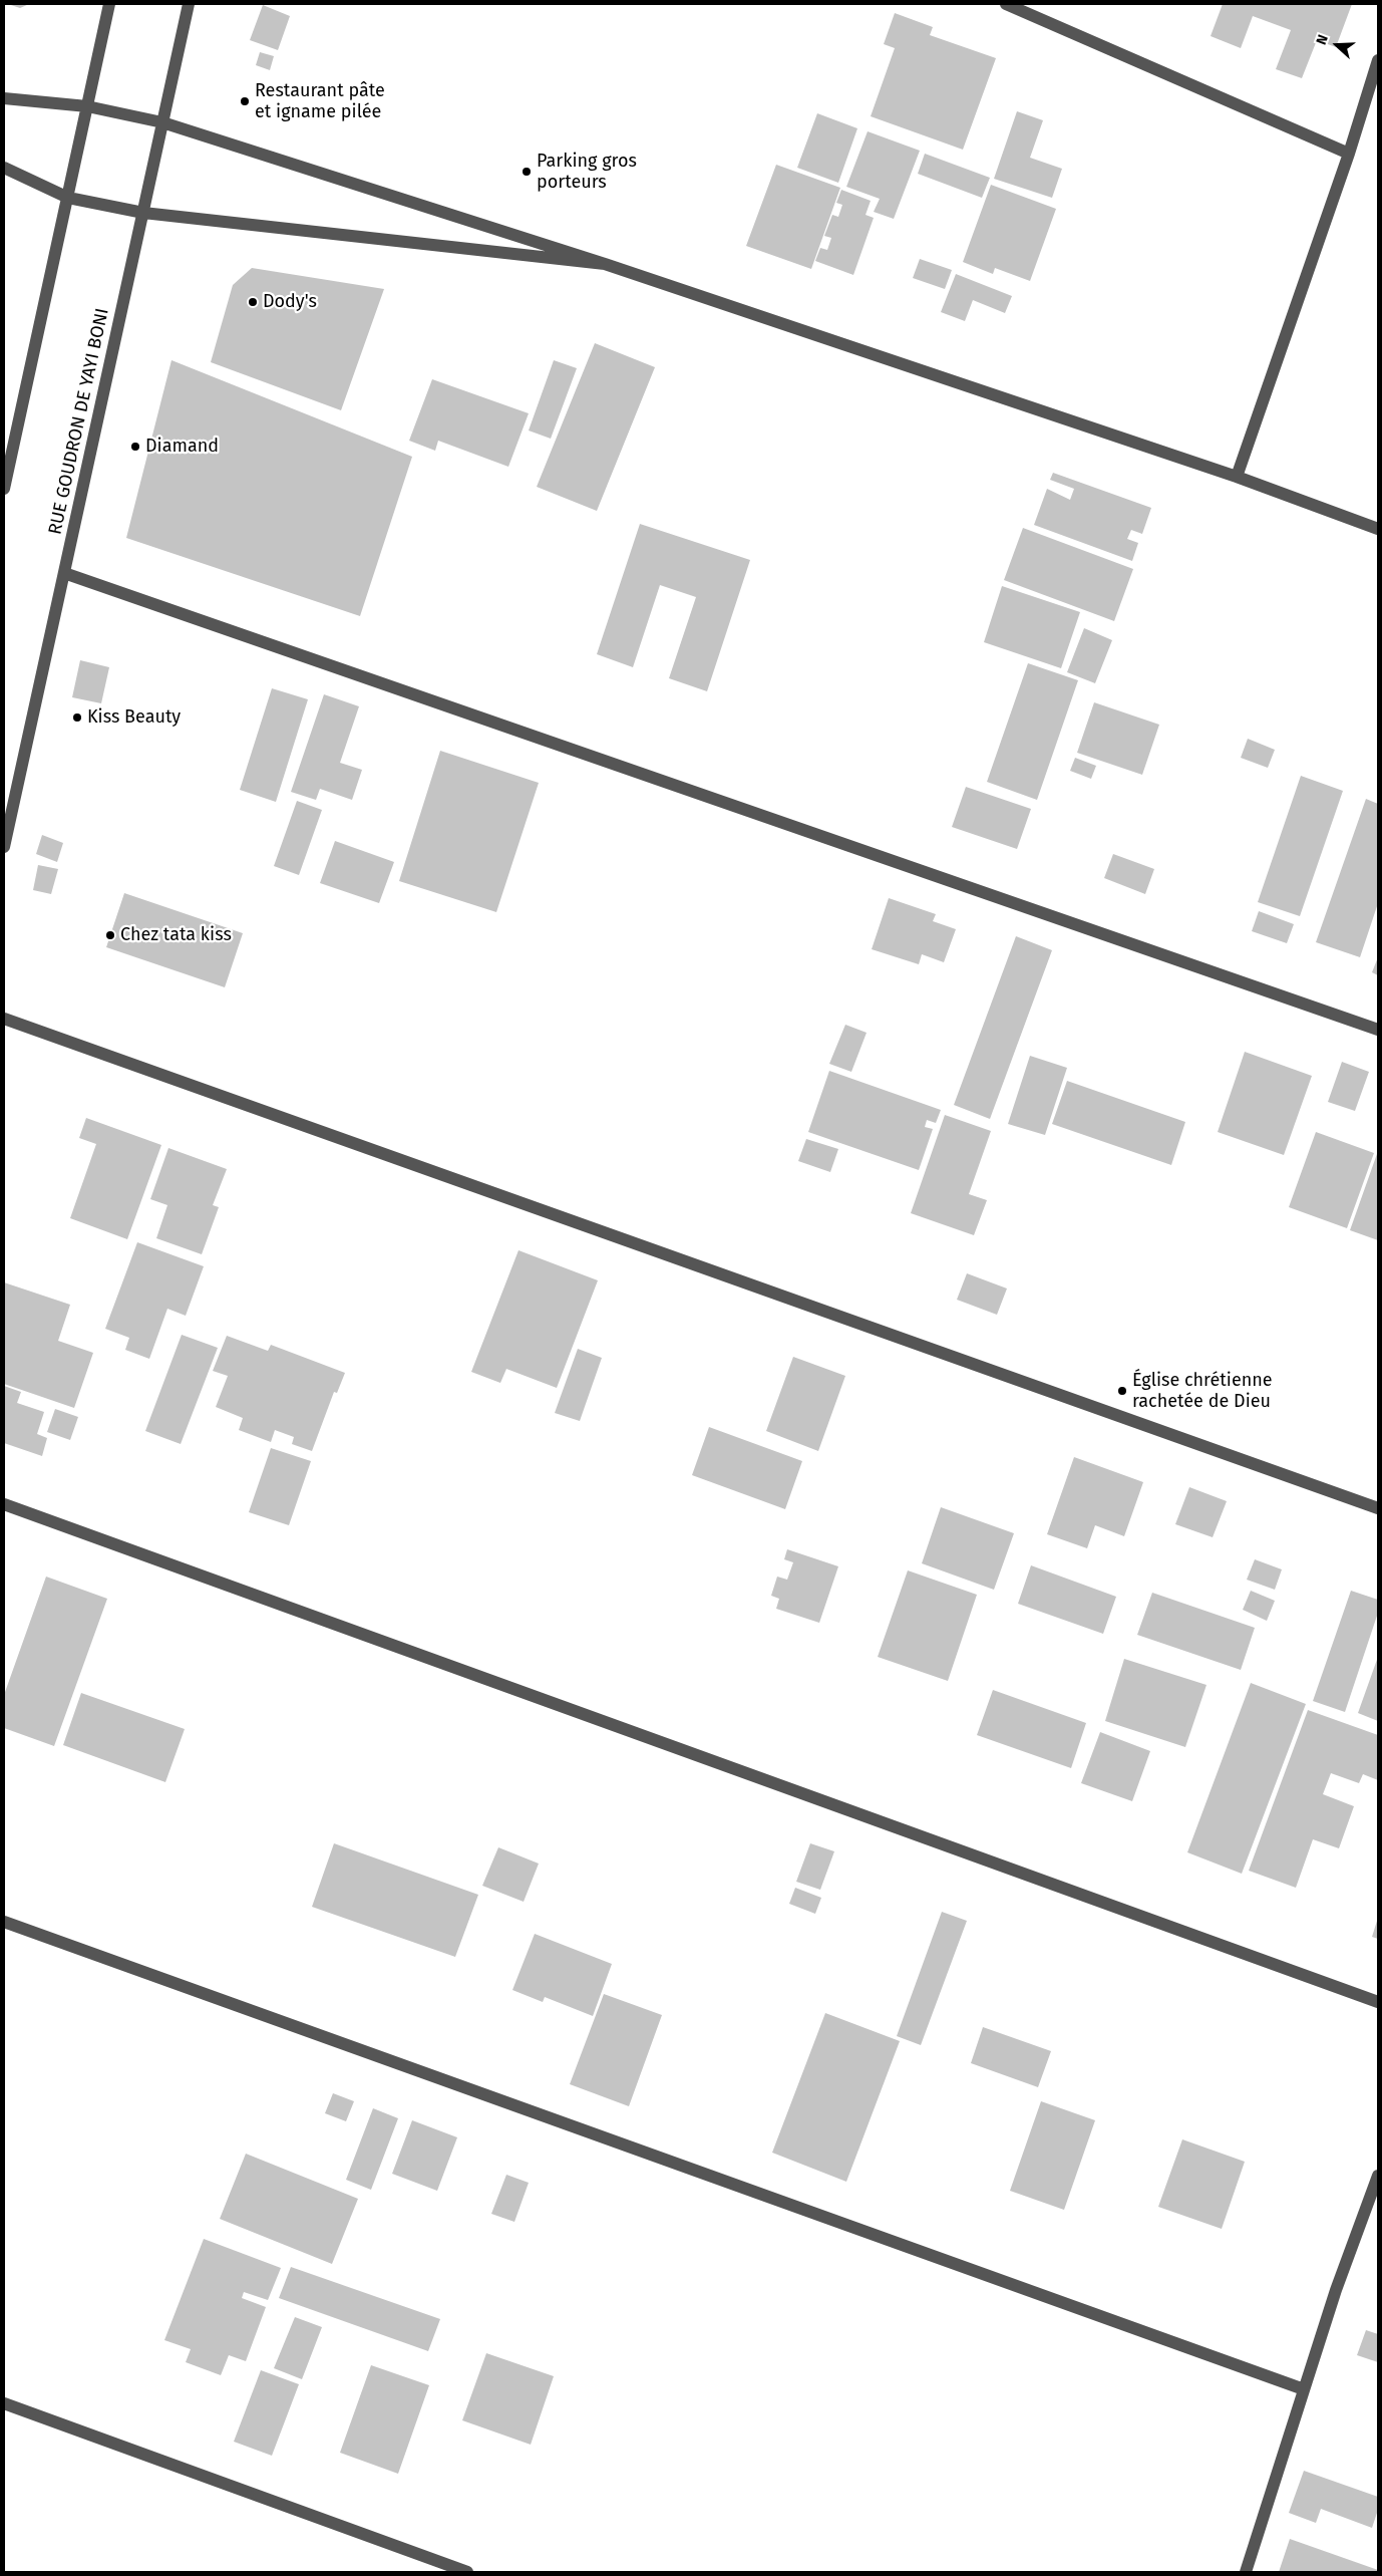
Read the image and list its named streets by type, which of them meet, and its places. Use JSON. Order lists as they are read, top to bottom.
{
  "streets": {
    "street": ["RUE GOUDRON DE YAYI BONI"]
  },
  "places": [
    "Restaurant pâte et igname pilée",
    "Parking gros porteurs",
    "Dody's",
    "Diamand",
    "Kiss Beauty",
    "Chez tata kiss",
    "Église chrétienne rachetée de Dieu"
  ],
  "north": "left"
}
